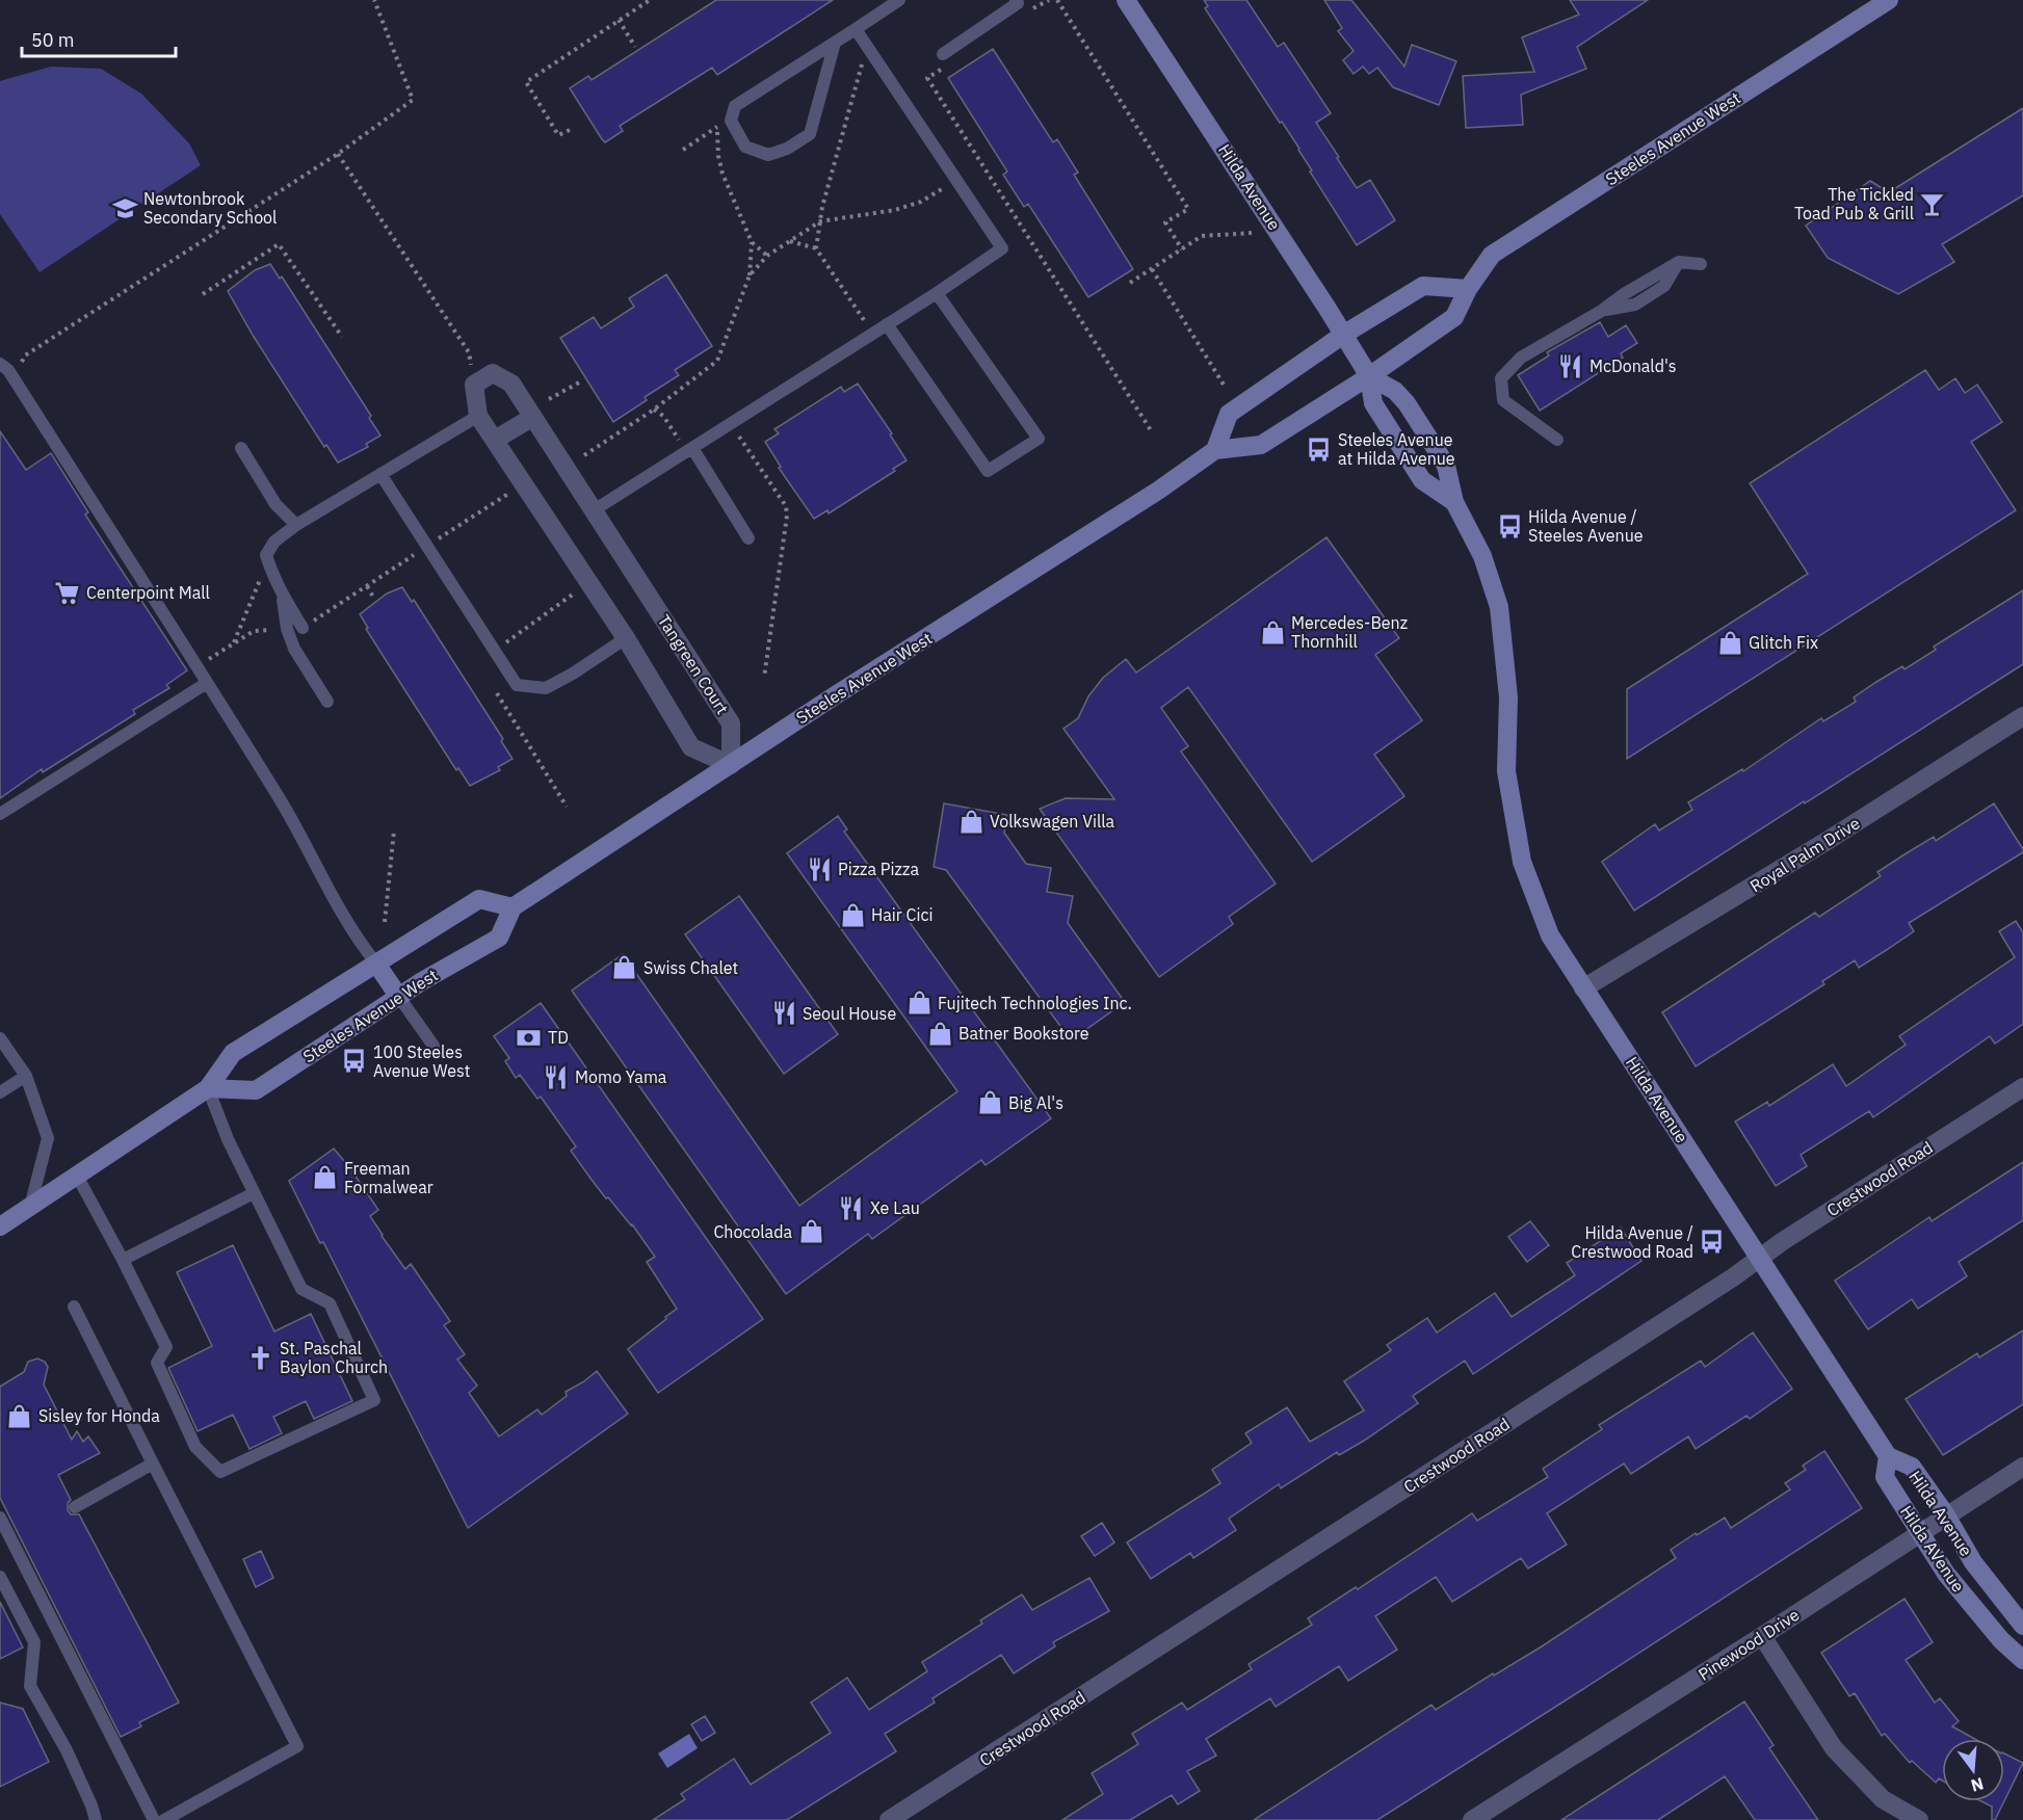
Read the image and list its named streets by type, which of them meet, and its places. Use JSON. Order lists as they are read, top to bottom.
{
  "streets": {
    "main road": ["Steeles Avenue West", "Hilda Avenue", "Hilda AVenue"],
    "street": [
      "Tangreen Court",
      "Royal Palm Drive",
      "Crestwood Road",
      "Pinewood Drive"
    ]
  },
  "crossings": [
    ["Steeles Avenue West", "Hilda Avenue"],
    ["Steeles Avenue West", "Tangreen Court"],
    ["Hilda Avenue", "Royal Palm Drive"],
    ["Hilda Avenue", "Crestwood Road"],
    ["Hilda Avenue", "Hilda AVenue"],
    ["Hilda Avenue", "Pinewood Drive"],
    ["Hilda AVenue", "Pinewood Drive"]
  ],
  "places": {
    "bar": ["The Tickled Toad Pub & Grill"],
    "school or university": ["Newtonbrook Secondary School"],
    "restaurant": [
      "McDonald's",
      "Pizza Pizza",
      "Seoul House",
      "Momo Yama",
      "Xe Lau"
    ],
    "bus stop": [
      "Steeles Avenue at Hilda Avenue",
      "Hilda Avenue / Steeles Avenue",
      "100 Steeles Avenue West",
      "Hilda Avenue / Crestwood Road"
    ],
    "supermarket": ["Centerpoint Mall"],
    "shop": [
      "Mercedes-Benz Thornhill",
      "Glitch Fix",
      "Volkswagen Villa",
      "Hair Cici",
      "Swiss Chalet",
      "Fujitech Technologies Inc.",
      "Batner Bookstore",
      "Big Al's",
      "Freeman Formalwear",
      "Chocolada",
      "Sisley for Honda"
    ],
    "bank": ["TD"],
    "church": ["St. Paschal Baylon Church"]
  },
  "scale_bar": "50 m",
  "north": "bottom"
}
